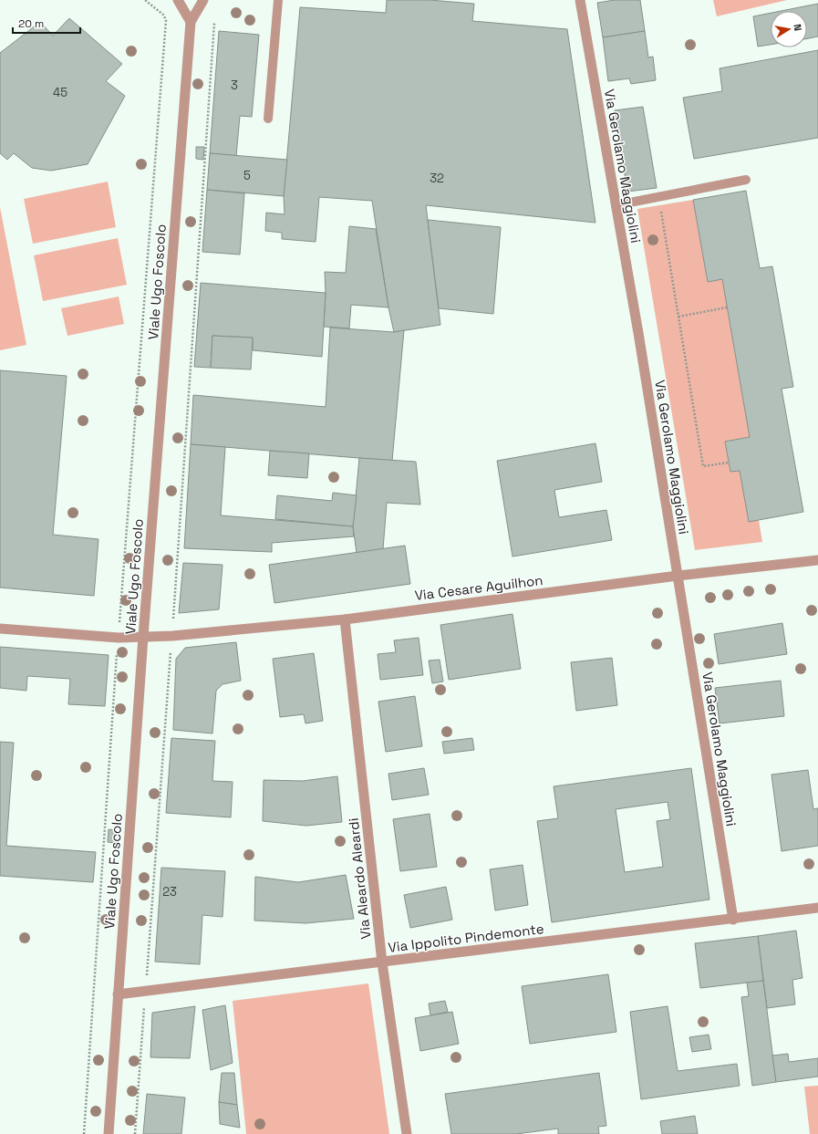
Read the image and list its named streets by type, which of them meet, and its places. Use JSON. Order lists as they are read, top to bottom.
{
  "streets": {
    "street": [
      "Via Gerolamo Maggiolini",
      "Viale Ugo Foscolo",
      "Via Cesare Aguilhon",
      "Via Aleardo Aleardi",
      "Via Ippolito Pindemonte"
    ]
  },
  "crossings": [
    ["Via Gerolamo Maggiolini", "Via Cesare Aguilhon"],
    ["Via Gerolamo Maggiolini", "Via Ippolito Pindemonte"],
    ["Viale Ugo Foscolo", "Via Cesare Aguilhon"],
    ["Viale Ugo Foscolo", "Via Ippolito Pindemonte"],
    ["Via Cesare Aguilhon", "Via Aleardo Aleardi"],
    ["Via Aleardo Aleardi", "Via Ippolito Pindemonte"]
  ],
  "house_numbers": [
    "3",
    "45",
    "5",
    "32",
    "23"
  ],
  "scale_bar": "20 m",
  "north": "right"
}
